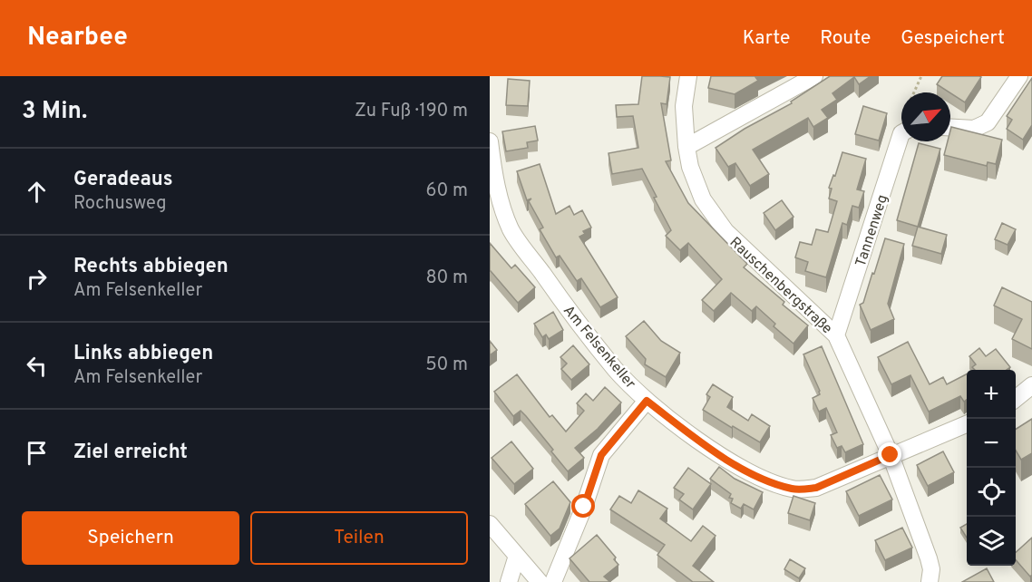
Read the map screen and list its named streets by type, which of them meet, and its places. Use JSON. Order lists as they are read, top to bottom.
{
  "streets": {
    "street": ["Tannenweg", "Rauschenbergstraße", "Am Felsenkeller"]
  },
  "crossings": [
    ["Tannenweg", "Rauschenbergstraße"],
    ["Rauschenbergstraße", "Am Felsenkeller"]
  ],
  "north": "top right",
  "page": {
    "header": "Nearbee",
    "nav": ["Karte", "Route", "Gespeichert"],
    "heading": ["3 Min.", "Zu Fuß · 190 m"],
    "list": [
      ["Geradeaus", "Rochusweg", "60 m"],
      ["Rechts abbiegen", "Am Felsenkeller", "80 m"],
      ["Links abbiegen", "Am Felsenkeller", "50 m"],
      "Ziel erreicht"
    ],
    "map_buttons": ["+", "−"],
    "buttons": ["Speichern", "Teilen"]
  }
}
